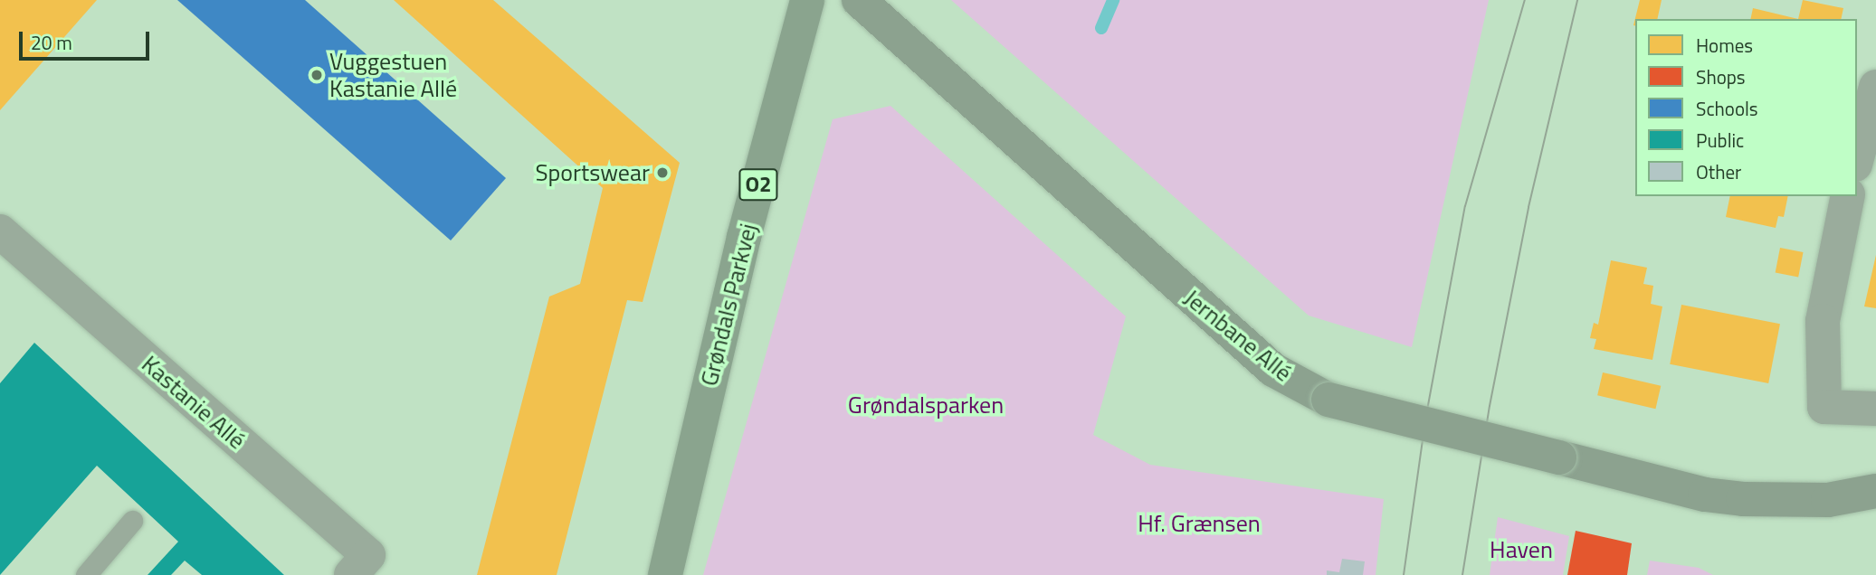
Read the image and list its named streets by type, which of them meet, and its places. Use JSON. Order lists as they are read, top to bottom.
{
  "streets": {
    "main road": ["O2", "Grøndals Parkvej"],
    "street": ["Jernbane Allé", "Kastanie Allé"]
  },
  "parks": ["Grøndalsparken", "Hf. Grænsen", "Haven"],
  "places": ["Vuggestuen Kastanie Allé", "Sportswear"],
  "legend": [
    "Homes",
    "Shops",
    "Schools",
    "Public",
    "Other"
  ],
  "scale_bar": "20 m"
}
